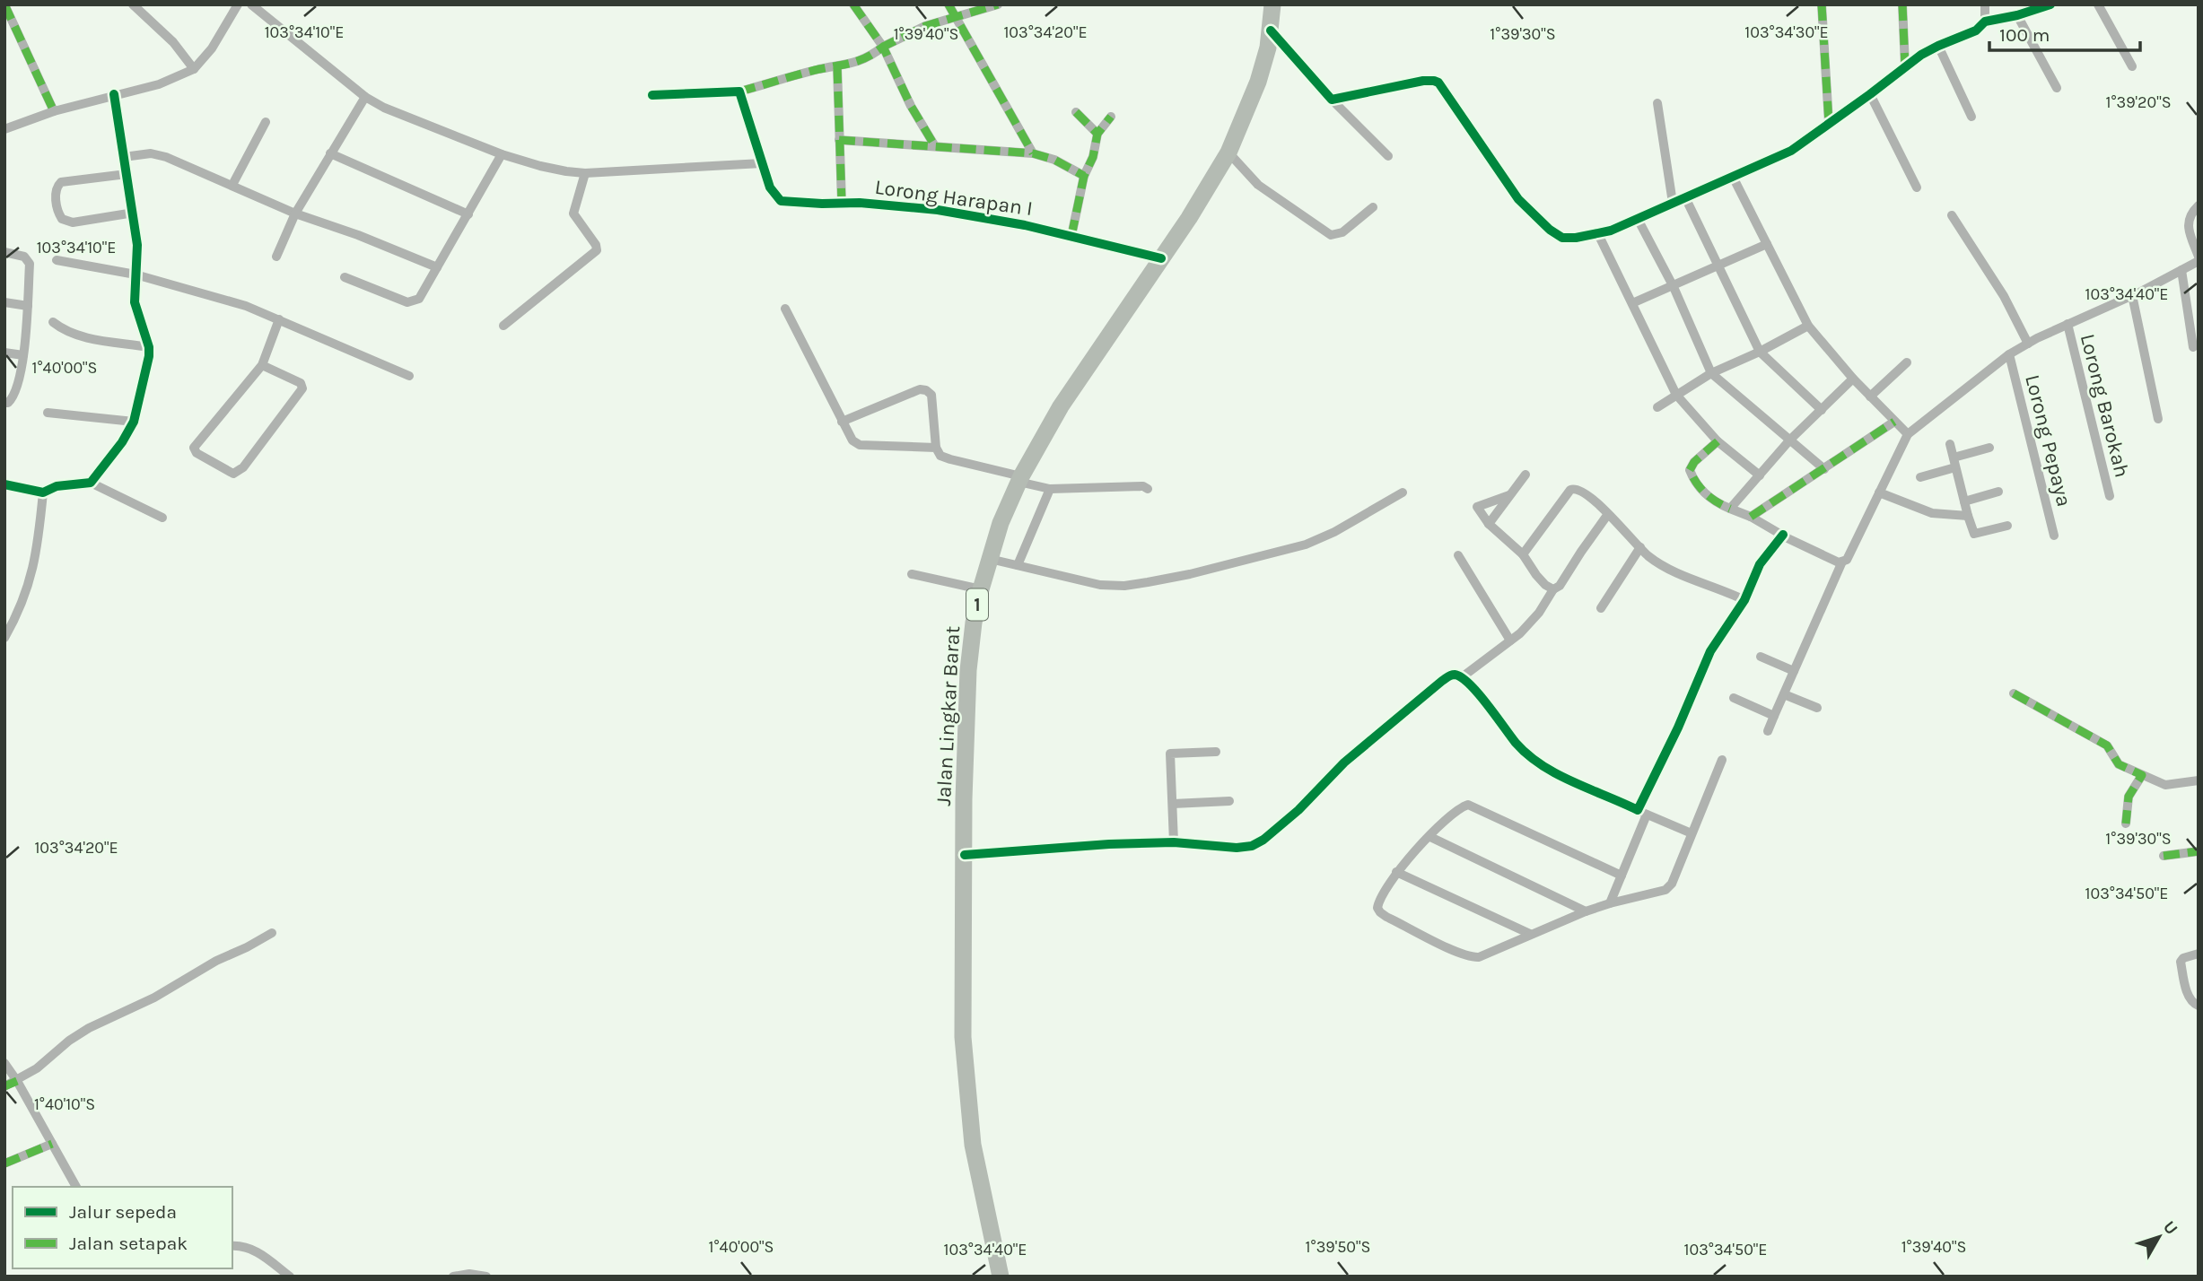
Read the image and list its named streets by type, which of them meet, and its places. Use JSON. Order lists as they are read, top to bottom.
{
  "streets": {
    "highway": ["1", "Jalan Lingkar Barat"],
    "street": ["Lorong Harapan I", "Lorong Barokah", "Lorong Pepaya"]
  },
  "crossings": [
    ["Lorong Harapan I", "Jalan Lingkar Barat"]
  ],
  "legend": ["Jalur sepeda", "Jalan setapak"],
  "scale_bar": "100 m",
  "north": "top right",
  "coordinates": [
    "103°34'20\"E",
    "103°34'10\"E",
    "103°34'30\"E",
    "1°39'40\"S",
    "1°39'30\"S",
    "1°39'20\"S",
    "103°34'40\"E",
    "1°40'00\"S",
    "103°34'50\"E",
    "1°40'10\"S",
    "1°39'50\"S"
  ]
}
